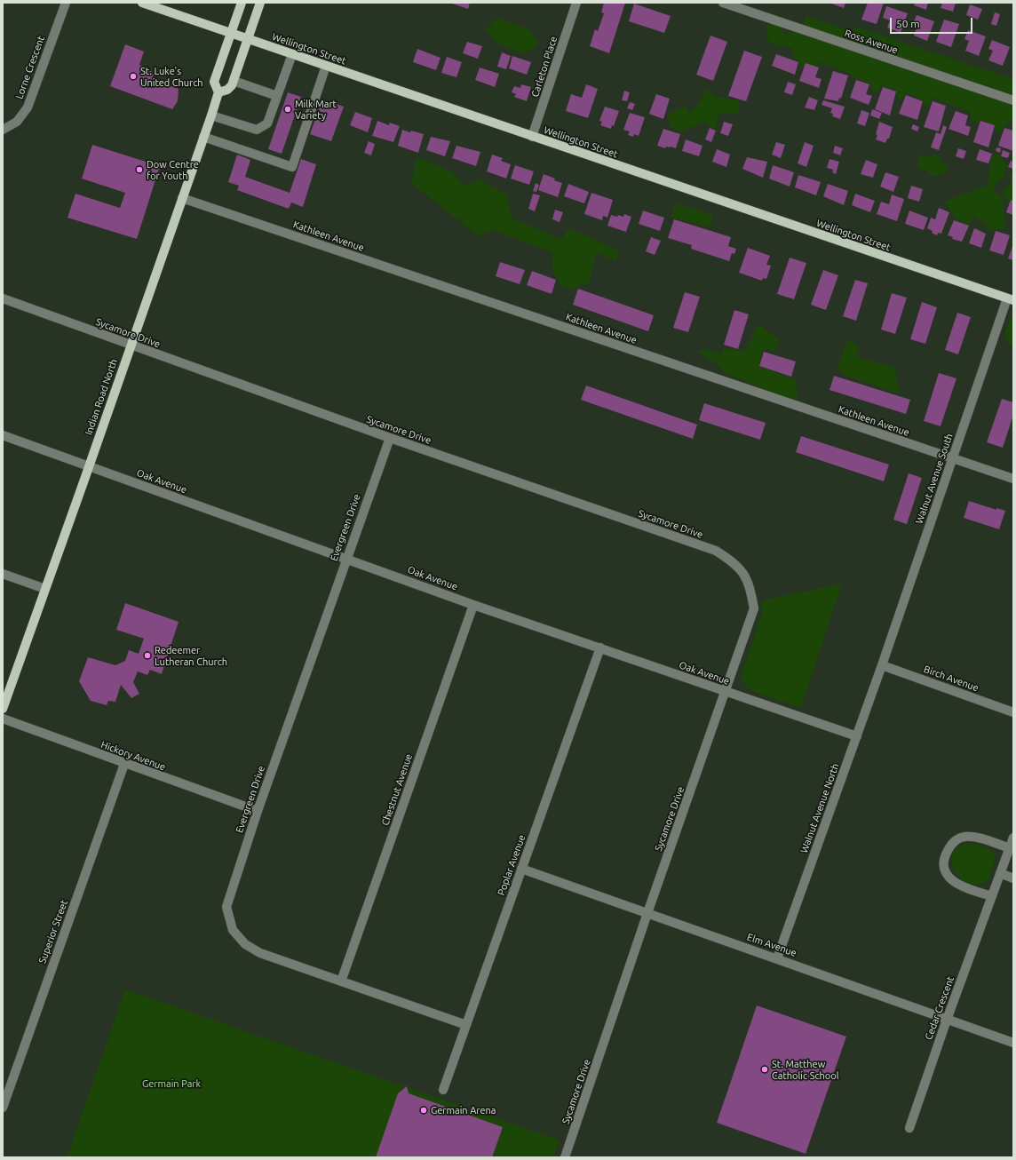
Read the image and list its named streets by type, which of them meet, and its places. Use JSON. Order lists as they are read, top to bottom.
{
  "streets": {
    "main road": ["Wellington Street", "Indian Road North"],
    "street": [
      "Ross Avenue",
      "Carleton Place",
      "Lorne Crescent",
      "Kathleen Avenue",
      "Sycamore Drive",
      "Walnut Avenue South",
      "Oak Avenue",
      "Evergreen Drive",
      "Birch Avenue",
      "Hickory Avenue",
      "Chestnut Avenue",
      "Walnut Avenue North",
      "Poplar Avenue",
      "Superior Street",
      "Elm Avenue",
      "Cedar Crescent"
    ]
  },
  "crossings": [
    ["Wellington Street", "Carleton Place"],
    ["Wellington Street", "Indian Road North"],
    ["Wellington Street", "Walnut Avenue South"],
    ["Kathleen Avenue", "Indian Road North"],
    ["Kathleen Avenue", "Walnut Avenue South"],
    ["Sycamore Drive", "Indian Road North"],
    ["Sycamore Drive", "Oak Avenue"],
    ["Sycamore Drive", "Evergreen Drive"],
    ["Sycamore Drive", "Elm Avenue"],
    ["Indian Road North", "Oak Avenue"],
    ["Walnut Avenue South", "Birch Avenue"],
    ["Walnut Avenue South", "Walnut Avenue North"],
    ["Oak Avenue", "Evergreen Drive"],
    ["Oak Avenue", "Chestnut Avenue"],
    ["Oak Avenue", "Walnut Avenue North"],
    ["Oak Avenue", "Poplar Avenue"],
    ["Evergreen Drive", "Hickory Avenue"],
    ["Evergreen Drive", "Chestnut Avenue"],
    ["Evergreen Drive", "Poplar Avenue"],
    ["Birch Avenue", "Walnut Avenue North"],
    ["Hickory Avenue", "Superior Street"],
    ["Walnut Avenue North", "Elm Avenue"],
    ["Poplar Avenue", "Elm Avenue"],
    ["Elm Avenue", "Cedar Crescent"]
  ],
  "parks": ["Germain Park"],
  "places": [
    "St. Luke's United Church",
    "Milk Mart Variety",
    "Dow Centre for Youth",
    "Redeemer Lutheran Church",
    "St. Matthew Catholic School",
    "Germain Arena"
  ],
  "scale_bar": "50 m"
}
